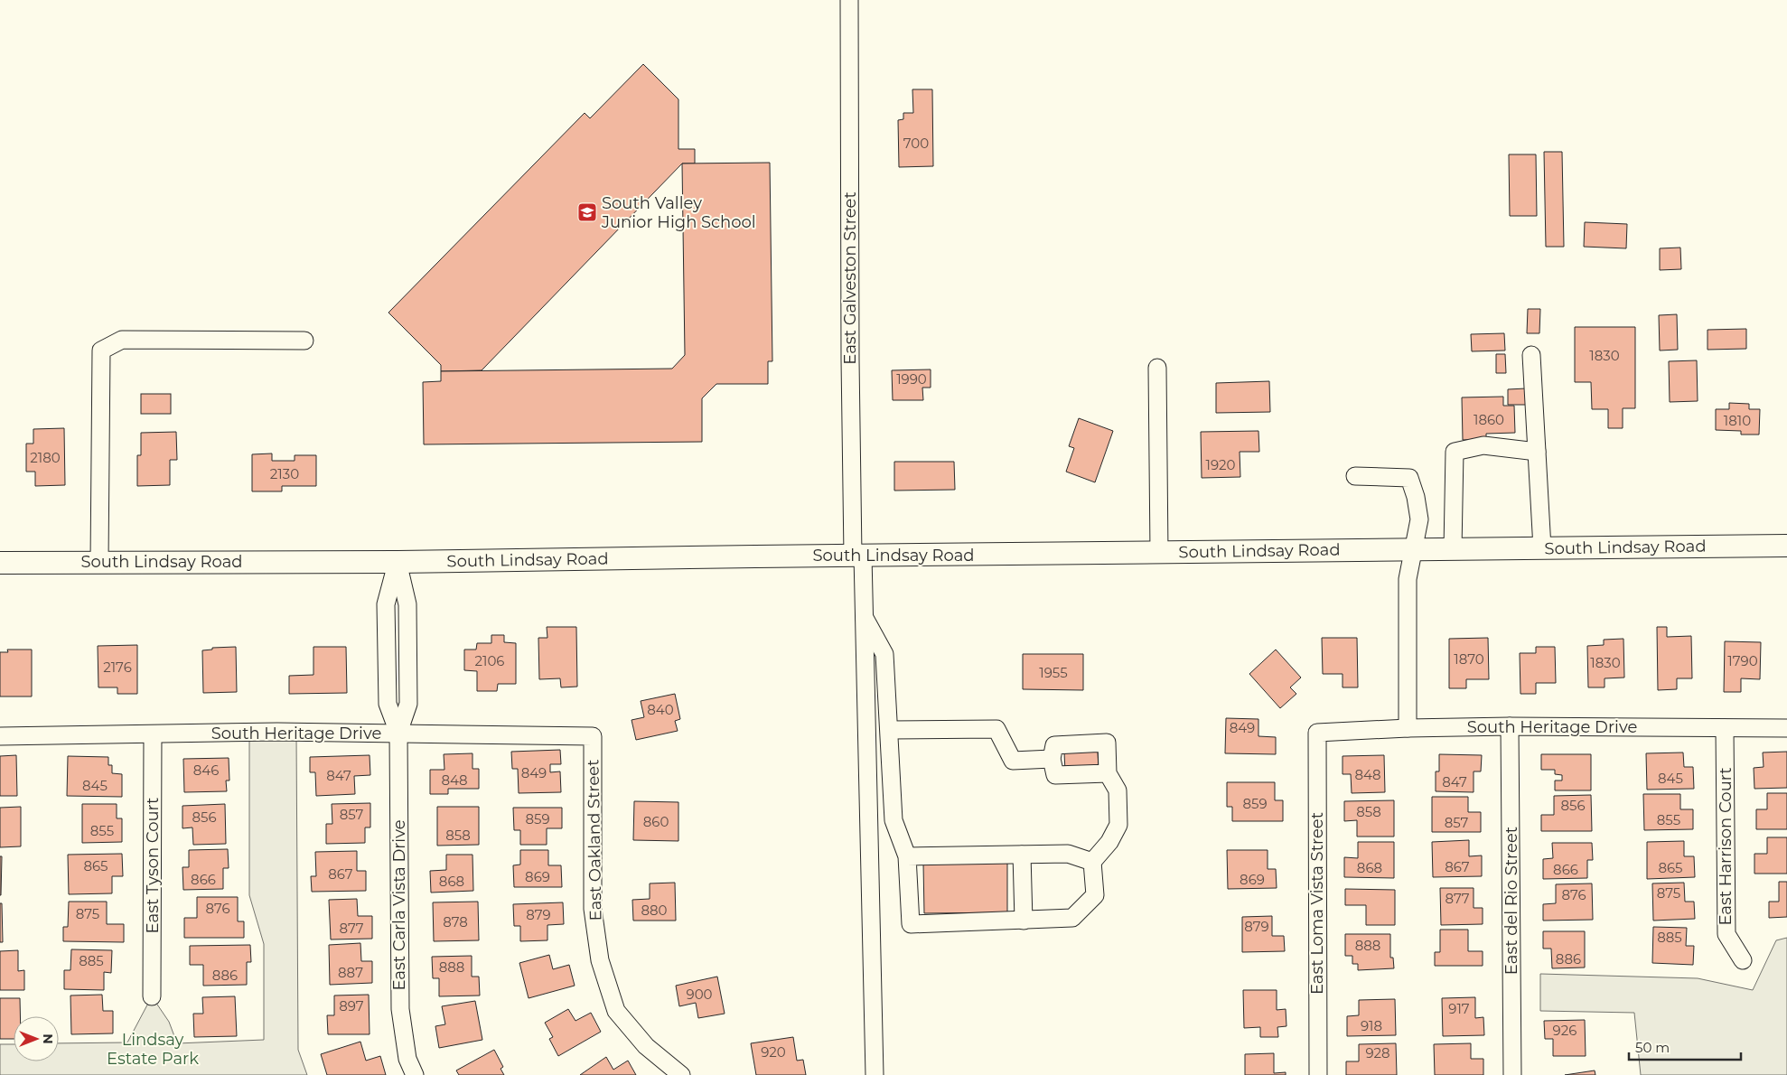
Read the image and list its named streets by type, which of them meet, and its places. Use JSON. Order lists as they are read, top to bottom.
{
  "streets": {
    "main road": ["South Lindsay Road"],
    "street": [
      "East Galveston Street",
      "South Heritage Drive",
      "East Oakland Street",
      "East Harrison Court",
      "East Tyson Court",
      "East del Rio Street",
      "East Loma Vista Street",
      "East Carla Vista Drive"
    ]
  },
  "crossings": [
    ["East Galveston Street", "South Lindsay Road"],
    ["South Lindsay Road", "East Carla Vista Drive"],
    ["South Heritage Drive", "East Oakland Street"],
    ["South Heritage Drive", "East Harrison Court"],
    ["South Heritage Drive", "East Tyson Court"],
    ["South Heritage Drive", "East del Rio Street"],
    ["South Heritage Drive", "East Loma Vista Street"],
    ["South Heritage Drive", "East Carla Vista Drive"]
  ],
  "parks": ["Lindsay Estate Park"],
  "places": {
    "school or university": ["South Valley Junior High School"]
  },
  "house_numbers": [
    "700",
    "1830",
    "1990",
    "1860",
    "1810",
    "2180",
    "1920",
    "2130",
    "1870",
    "2106",
    "1790",
    "1830",
    "2176",
    "1955",
    "840",
    "849",
    "846",
    "849",
    "848",
    "847",
    "845",
    "848",
    "847",
    "845",
    "859",
    "856",
    "858",
    "857",
    "856",
    "859",
    "855",
    "860",
    "857",
    "855",
    "858",
    "865",
    "867",
    "868",
    "865",
    "866",
    "867",
    "869",
    "866",
    "869",
    "868",
    "875",
    "876",
    "877",
    "876",
    "880",
    "875",
    "879",
    "878",
    "879",
    "877",
    "885",
    "888",
    "886",
    "885",
    "888",
    "887",
    "886",
    "900",
    "897",
    "917",
    "918",
    "926",
    "920",
    "928"
  ],
  "scale_bar": "50 m",
  "north": "right"
}
